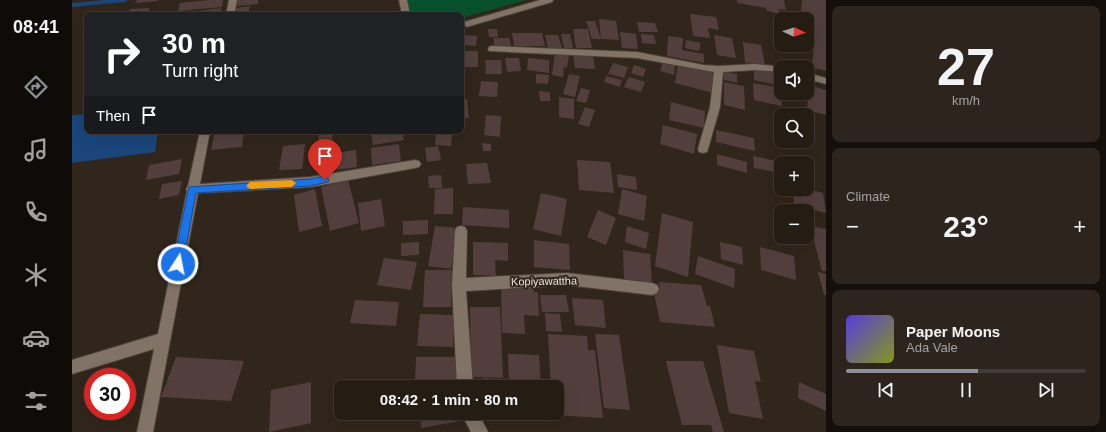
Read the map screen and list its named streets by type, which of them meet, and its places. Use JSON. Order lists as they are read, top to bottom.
{
  "streets": {
    "street": ["Kopiyawattha"]
  },
  "north": "right",
  "page": {
    "tabs": "08:41",
    "tile": [
      ["27", "km/h"],
      "Climate"
    ],
    "map_buttons": ["+", "−"],
    "turn": ["30 m", "Turn right"],
    "then": "Then",
    "heat": ["−", "23°", "+"],
    "song": ["Paper Moons", "Ada Vale"],
    "limit": "30",
    "trip": "08:42 · 1 min · 80 m"
  }
}
